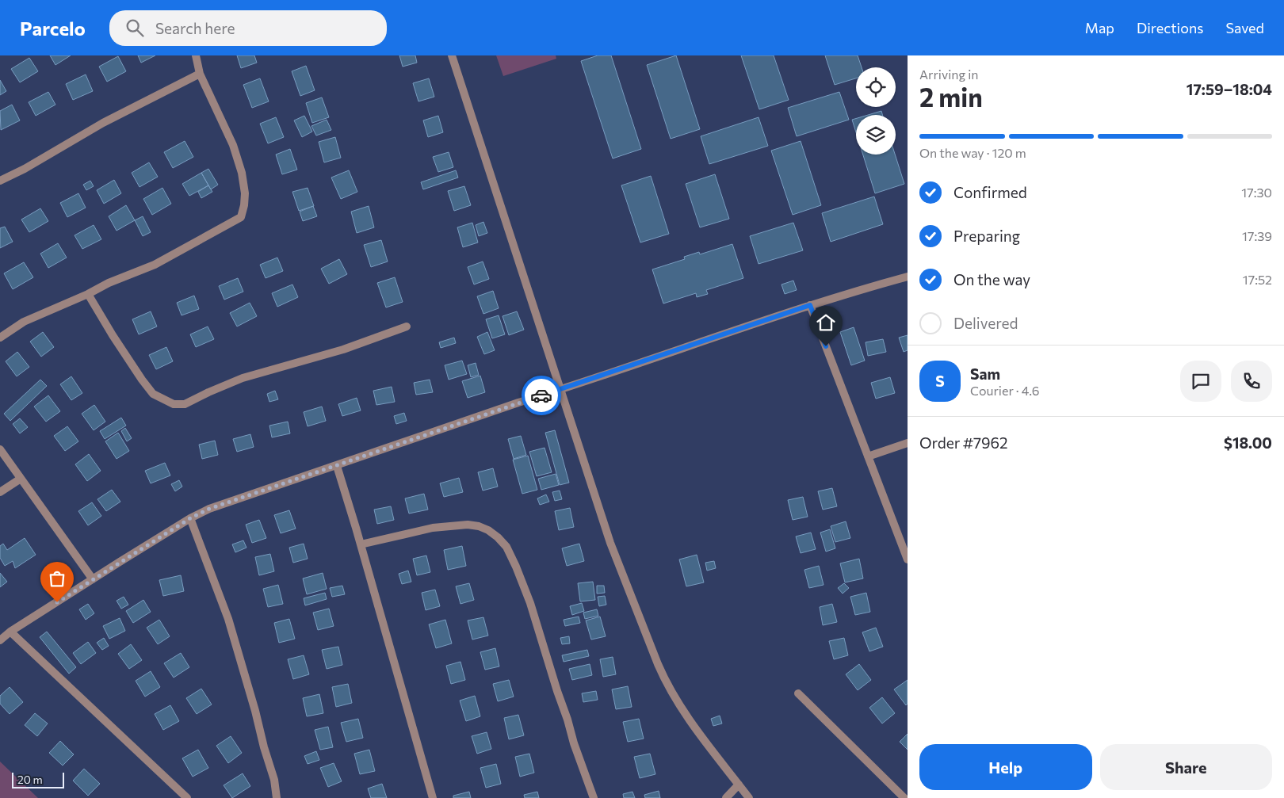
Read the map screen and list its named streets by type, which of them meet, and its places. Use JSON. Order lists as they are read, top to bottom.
{
  "scale_bar": "20 m",
  "page": {
    "header": "Parcelo",
    "search": "Search here",
    "nav": ["Map", "Directions", "Saved"],
    "heading": ["2 min", "Arriving in", "17:59–18:04"],
    "panel": [
      "Sam",
      "Courier · 4.6",
      "Order #7962",
      "$18.00"
    ],
    "bar": "On the way · 120 m",
    "list": [
      ["Confirmed", "17:30"],
      ["Preparing", "17:39"],
      ["On the way", "17:52"],
      "Delivered"
    ],
    "round": "S",
    "buttons": ["Help", "Share"],
    "scale": "20 m"
  }
}
